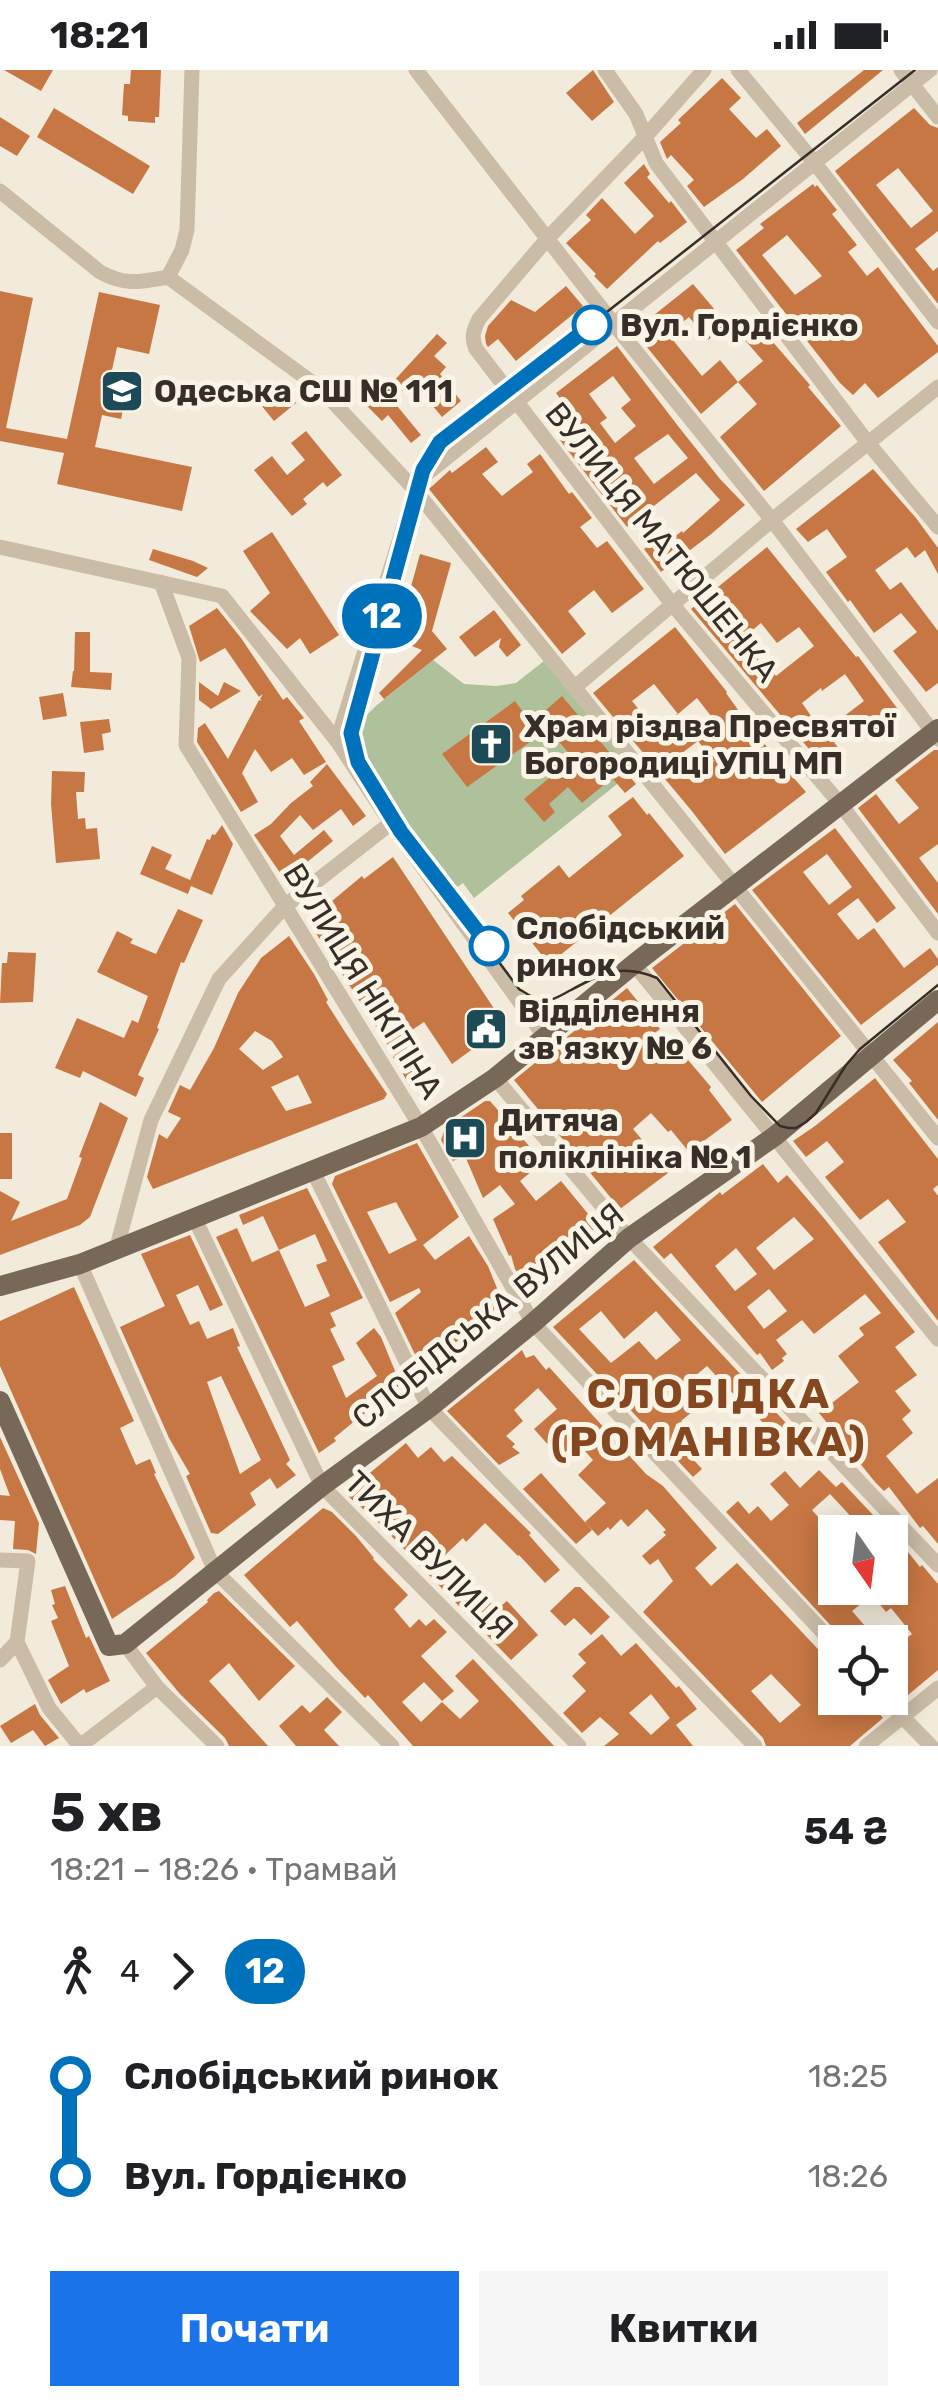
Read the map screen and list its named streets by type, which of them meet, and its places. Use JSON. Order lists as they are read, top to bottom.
{
  "streets": {
    "main road": ["СЛОБІДСЬКА ВУЛИЦЯ"],
    "street": ["ВУЛИЦЯ МАТЮШЕНКА", "ВУЛИЦЯ НІКІТІНА", "ТИХА ВУЛИЦЯ"]
  },
  "crossings": [
    ["ВУЛИЦЯ НІКІТІНА", "СЛОБІДСЬКА ВУЛИЦЯ"],
    ["СЛОБІДСЬКА ВУЛИЦЯ", "ТИХА ВУЛИЦЯ"]
  ],
  "districts": ["СЛОБІДКА (РОМАНІВКА)"],
  "places": {
    "other": ["Вул. Гордієнко", "Слобідський ринок"],
    "school or university": ["Одеська СШ № 111"],
    "church": ["Храм різдва Пресвятої Богородиці УПЦ МП"],
    "public building": ["Відділення зв'язку № 6"],
    "hospital": ["Дитяча поліклініка № 1"]
  },
  "lines": ["tram line 12"],
  "north": "bottom",
  "page": {
    "status": "18:21",
    "on_map": "12",
    "heading": ["5 хв", "18:21 – 18:26 · Трамвай", "54 ₴"],
    "legs": ["4", "12"],
    "list": [
      {
        "name": "Слобідський ринок",
        "value": "18:25"
      },
      {
        "name": "Вул. Гордієнко",
        "value": "18:26"
      }
    ],
    "buttons": ["Почати", "Квитки"]
  }
}
